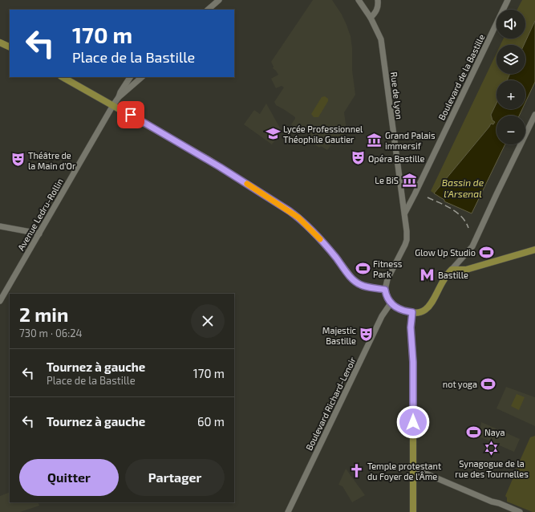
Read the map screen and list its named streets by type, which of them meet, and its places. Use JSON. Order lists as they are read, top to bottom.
{
  "streets": {
    "main road": [
      "Boulevard de la Bastille",
      "Rue de Lyon",
      "Avenue Ledru-Rollin",
      "Boulevard Richard-Lenoir"
    ]
  },
  "crossings": [
    ["Boulevard de la Bastille", "Rue de Lyon"]
  ],
  "water": ["Bassin de l'Arsenal"],
  "places": {
    "school or university": ["Lycée Professionnel Théophile Gautier"],
    "museum": ["Grand Palais immersif", "Le BiS"],
    "theatre": ["Opéra Bastille", "Théâtre de la Main d'Or", "Majestic Bastille"],
    "sports": [
      "Glow Up Studio",
      "Fitness Park",
      "not yoga",
      "Naya"
    ],
    "metro station": ["Bastille"],
    "synagogue": ["Synagogue de la rue des Tournelles"],
    "church": ["Temple protestant du Foyer de l'Âme"]
  },
  "page": {
    "map_buttons": ["+", "−"],
    "turn": ["170 m", "Place de la Bastille"],
    "heading": ["2 min", "730 m · 06:24"],
    "list": [
      {
        "name": "Tournez à gauche",
        "note": "Place de la Bastille",
        "value": "170 m"
      },
      {
        "name": "Tournez à gauche",
        "value": "60 m"
      }
    ],
    "buttons": ["Quitter", "Partager"]
  }
}
